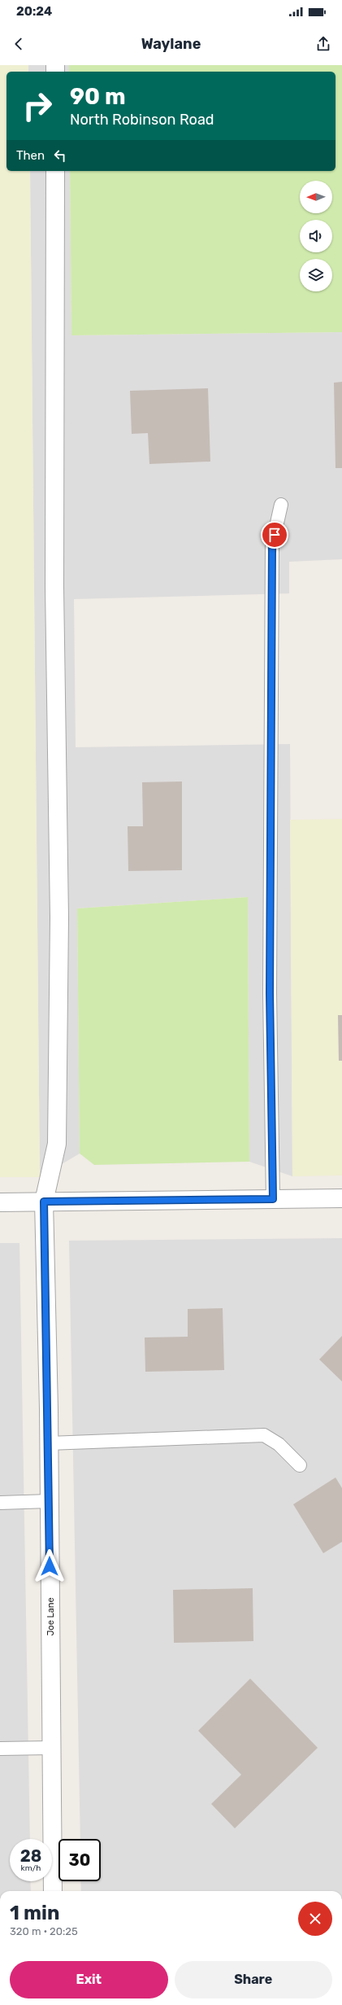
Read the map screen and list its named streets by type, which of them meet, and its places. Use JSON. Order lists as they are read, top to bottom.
{
  "streets": {
    "street": ["Joe Lane"]
  },
  "north": "left",
  "page": {
    "status": "20:24",
    "header": "Waylane",
    "turn": ["90 m", "North Robinson Road"],
    "then": "Then",
    "speed": "28 km/h",
    "limit": "30",
    "heading": ["1 min", "320 m · 20:25"],
    "buttons": ["Exit", "Share"]
  }
}
